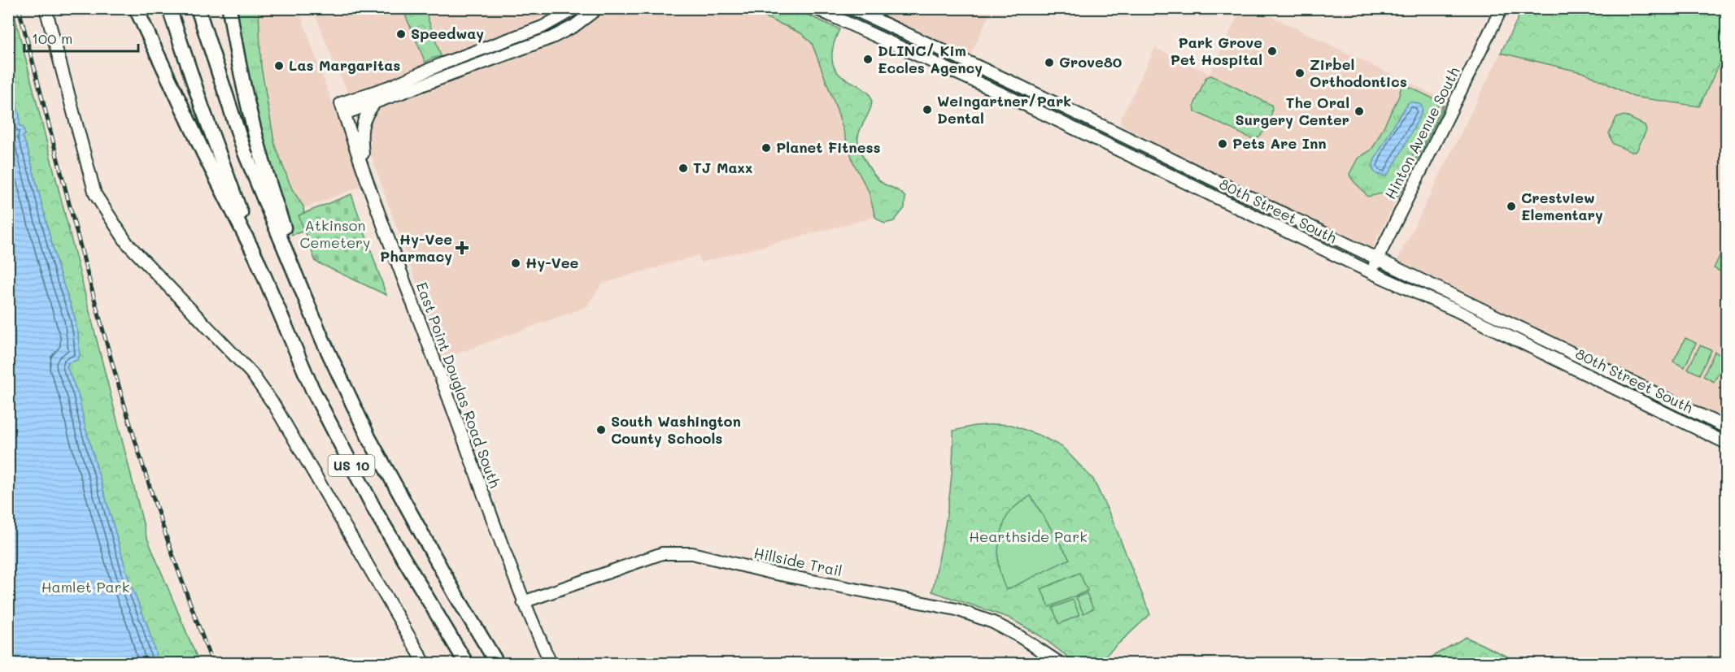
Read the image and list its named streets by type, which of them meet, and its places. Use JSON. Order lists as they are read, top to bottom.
{
  "streets": {
    "highway": ["US 10"],
    "street": [
      "Hinton Avenue South",
      "80th Street South",
      "East Point Douglas Road South",
      "Hillside Trail"
    ]
  },
  "crossings": [
    ["Hinton Avenue South", "80th Street South"],
    ["East Point Douglas Road South", "Hillside Trail"]
  ],
  "parks": ["Atkinson Cemetery", "Hearthside Park", "Hamlet Park"],
  "places": {
    "other": [
      "Speedway",
      "Park Grove Pet Hospital",
      "DLINC/ Kim Eccles Agency",
      "Grove80",
      "Las Margaritas",
      "Zirbel Orthodontics",
      "Weingartner/Park Dental",
      "The Oral Surgery Center",
      "Pets Are Inn",
      "Planet Fitness",
      "TJ Maxx",
      "Crestview Elementary",
      "Hy-Vee",
      "South Washington County Schools"
    ],
    "health": ["Hy-Vee Pharmacy"]
  },
  "scale_bar": "100 m"
}
